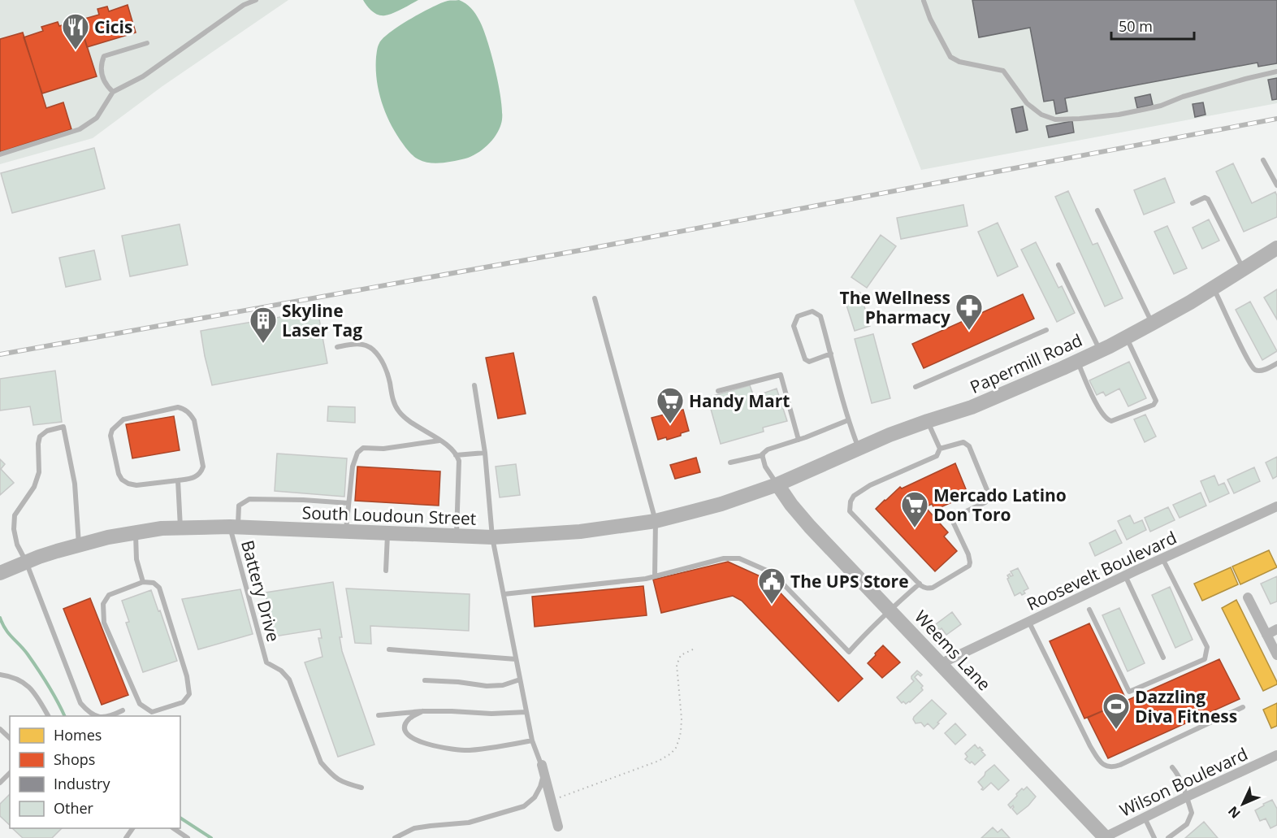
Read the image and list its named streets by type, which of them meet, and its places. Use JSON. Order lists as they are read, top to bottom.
{
  "streets": {
    "main road": ["Papermill Road", "South Loudoun Street", "Weems Lane"],
    "street": ["Roosevelt Boulevard", "Wilson Boulevard"],
    "lane": ["Battery Drive"]
  },
  "crossings": [
    ["Papermill Road", "South Loudoun Street"],
    ["Papermill Road", "Weems Lane"],
    ["South Loudoun Street", "Battery Drive"],
    ["South Loudoun Street", "Weems Lane"],
    ["Roosevelt Boulevard", "Weems Lane"],
    ["Weems Lane", "Wilson Boulevard"]
  ],
  "places": {
    "restaurant": ["Cicis"],
    "pharmacy": ["The Wellness Pharmacy"],
    "building": ["Skyline Laser Tag"],
    "supermarket": ["Handy Mart", "Mercado Latino Don Toro"],
    "public building": ["The UPS Store"],
    "sports": ["Dazzling Diva Fitness"]
  },
  "legend": [
    "Homes",
    "Shops",
    "Industry",
    "Other"
  ],
  "scale_bar": "50 m",
  "north": "bottom left"
}
